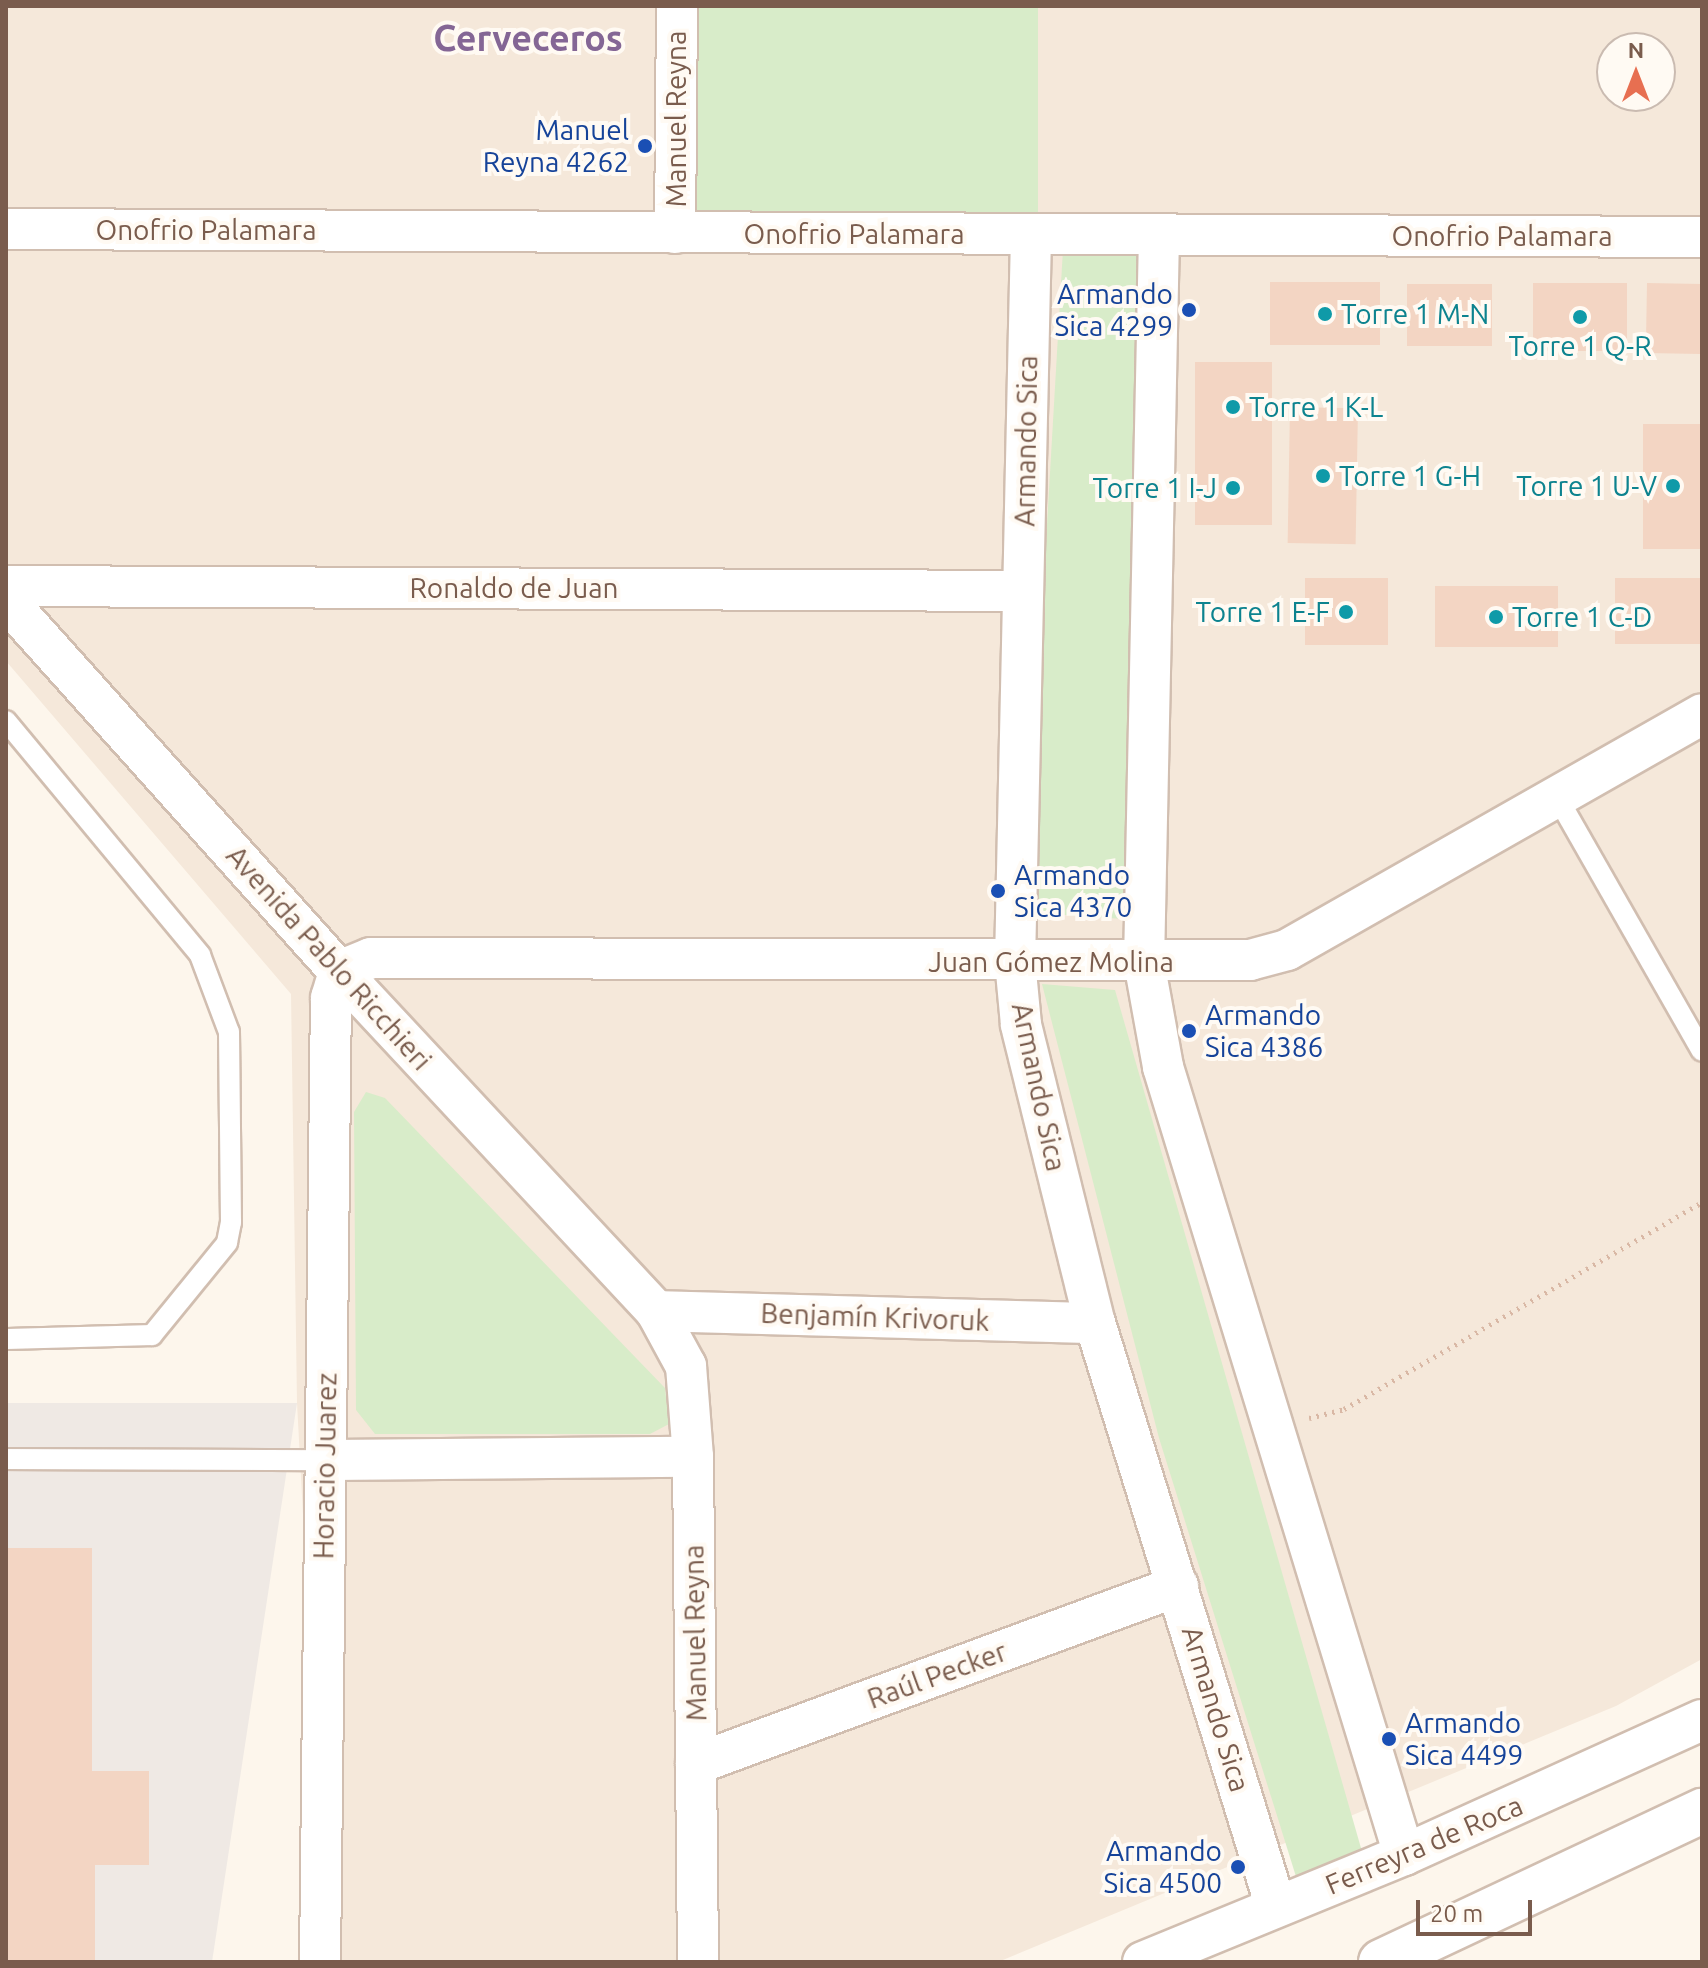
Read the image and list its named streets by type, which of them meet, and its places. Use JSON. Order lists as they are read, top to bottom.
{
  "streets": {
    "street": [
      "Manuel Reyna",
      "Onofrio Palamara",
      "Armando Sica",
      "Ronaldo de Juan",
      "Avenida Pablo Ricchieri",
      "Juan Gómez Molina",
      "Benjamín Krivoruk",
      "Horacio Juarez",
      "Raúl Pecker",
      "Ferreyra de Roca"
    ]
  },
  "crossings": [
    ["Manuel Reyna", "Onofrio Palamara"],
    ["Manuel Reyna", "Avenida Pablo Ricchieri"],
    ["Manuel Reyna", "Benjamín Krivoruk"],
    ["Manuel Reyna", "Raúl Pecker"],
    ["Onofrio Palamara", "Armando Sica"],
    ["Armando Sica", "Ronaldo de Juan"],
    ["Armando Sica", "Juan Gómez Molina"],
    ["Armando Sica", "Benjamín Krivoruk"],
    ["Armando Sica", "Raúl Pecker"],
    ["Armando Sica", "Ferreyra de Roca"],
    ["Avenida Pablo Ricchieri", "Juan Gómez Molina"],
    ["Avenida Pablo Ricchieri", "Benjamín Krivoruk"],
    ["Avenida Pablo Ricchieri", "Horacio Juarez"],
    ["Juan Gómez Molina", "Horacio Juarez"]
  ],
  "districts": ["Cerveceros"],
  "places": [
    "Manuel Reyna 4262",
    "Armando Sica 4299",
    "Torre 1 M-N",
    "Torre 1 Q-R",
    "Torre 1 K-L",
    "Torre 1 G-H",
    "Torre 1 U-V",
    "Torre 1 I-J",
    "Torre 1 E-F",
    "Torre 1 C-D",
    "Armando Sica 4370",
    "Armando Sica 4386",
    "Armando Sica 4499",
    "Armando Sica 4500"
  ],
  "scale_bar": "20 m",
  "north": "top"
}
